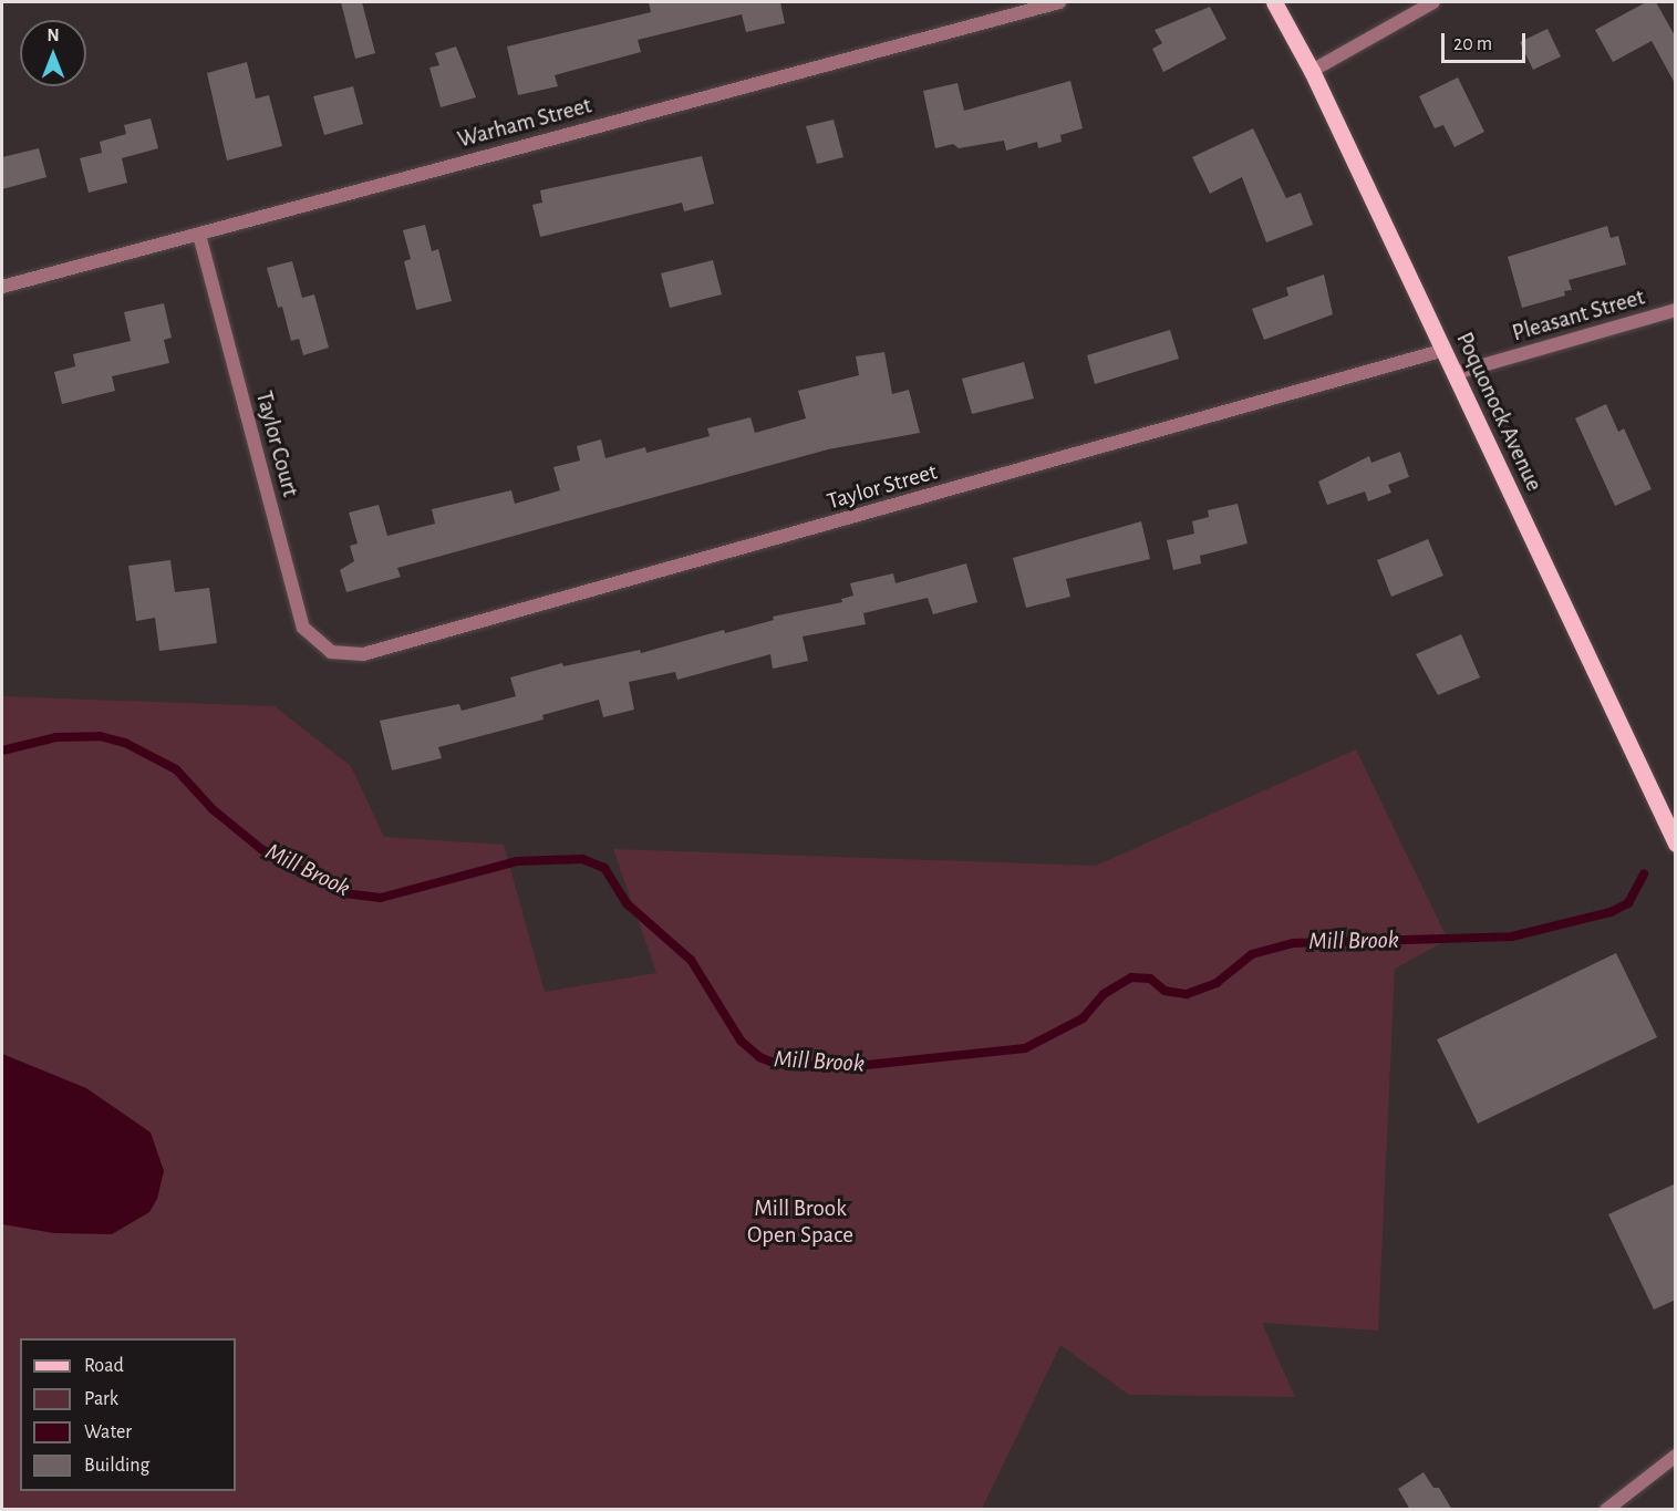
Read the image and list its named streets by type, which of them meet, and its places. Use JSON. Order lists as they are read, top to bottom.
{
  "streets": {
    "main road": ["Poquonock Avenue"],
    "street": [
      "Warham Street",
      "Pleasant Street",
      "Taylor Court",
      "Taylor Street"
    ]
  },
  "crossings": [
    ["Warham Street", "Taylor Court"],
    ["Pleasant Street", "Poquonock Avenue"],
    ["Poquonock Avenue", "Taylor Street"],
    ["Taylor Court", "Taylor Street"]
  ],
  "water": ["Mill Brook"],
  "parks": ["Mill Brook Open Space"],
  "legend": [
    "Road",
    "Park",
    "Water",
    "Building"
  ],
  "scale_bar": "20 m",
  "north": "top"
}
